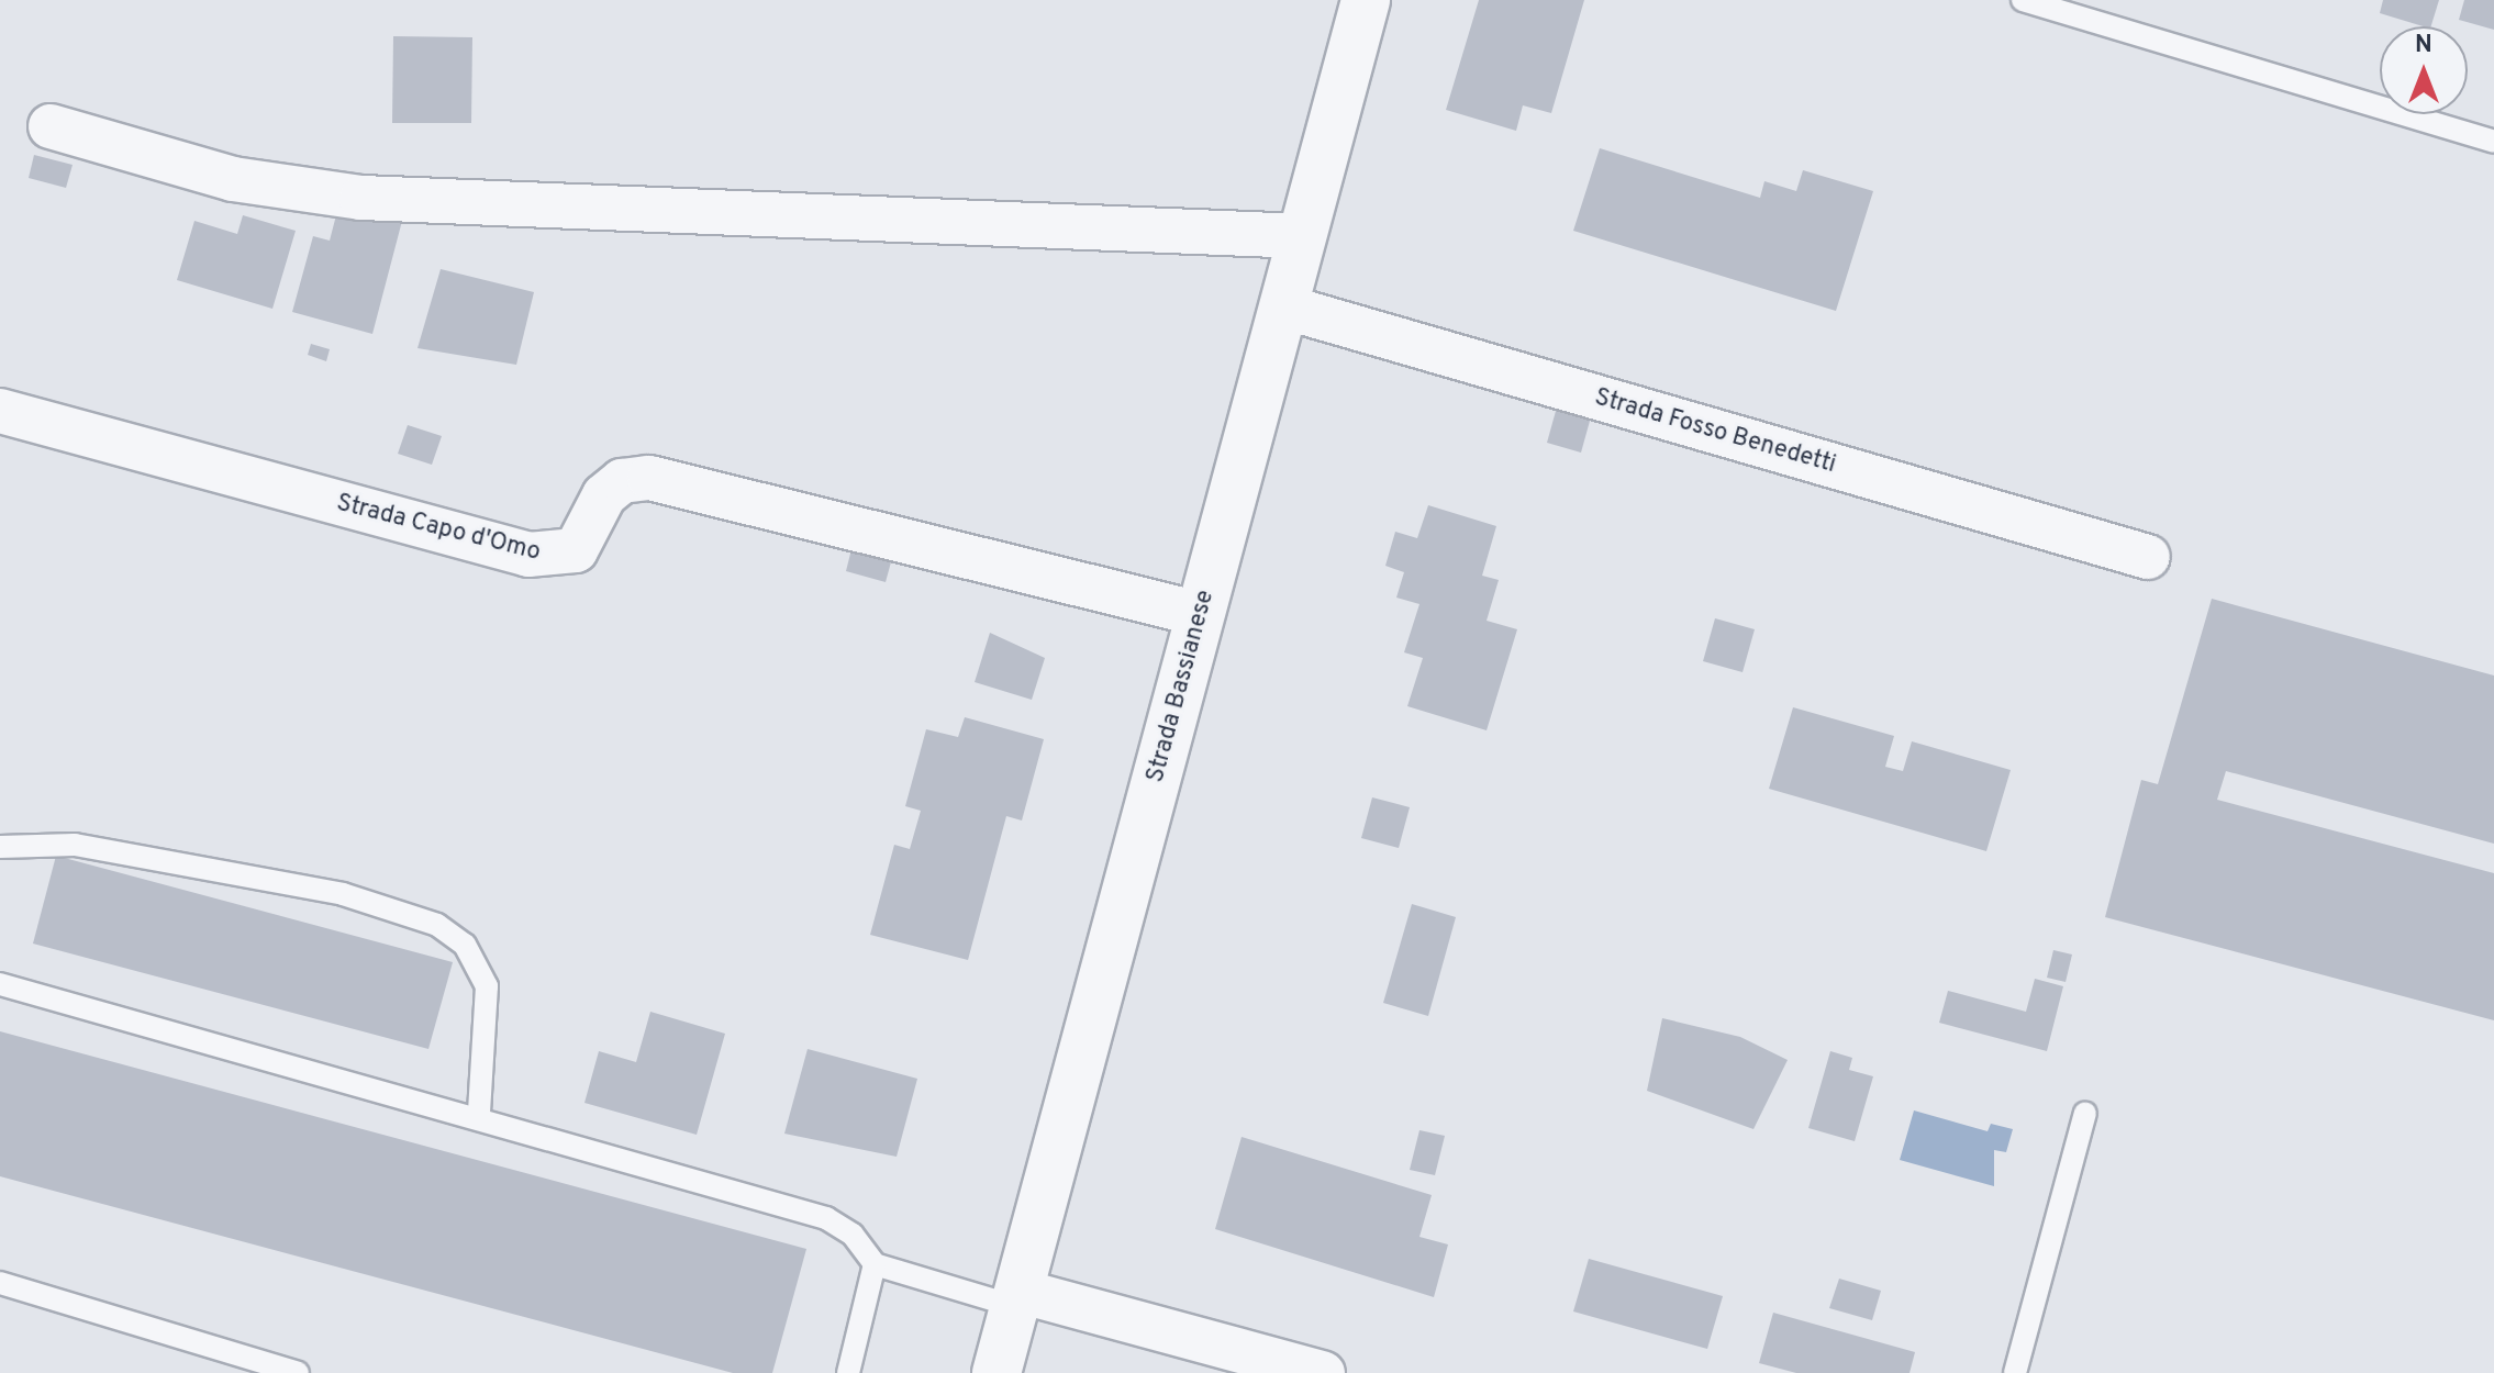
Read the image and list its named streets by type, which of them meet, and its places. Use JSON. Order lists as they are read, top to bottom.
{
  "streets": {
    "street": ["Strada Fosso Benedetti", "Strada Capo d'Omo", "Strada Bassianese"]
  },
  "crossings": [
    ["Strada Fosso Benedetti", "Strada Bassianese"],
    ["Strada Capo d'Omo", "Strada Bassianese"]
  ],
  "north": "top"
}
